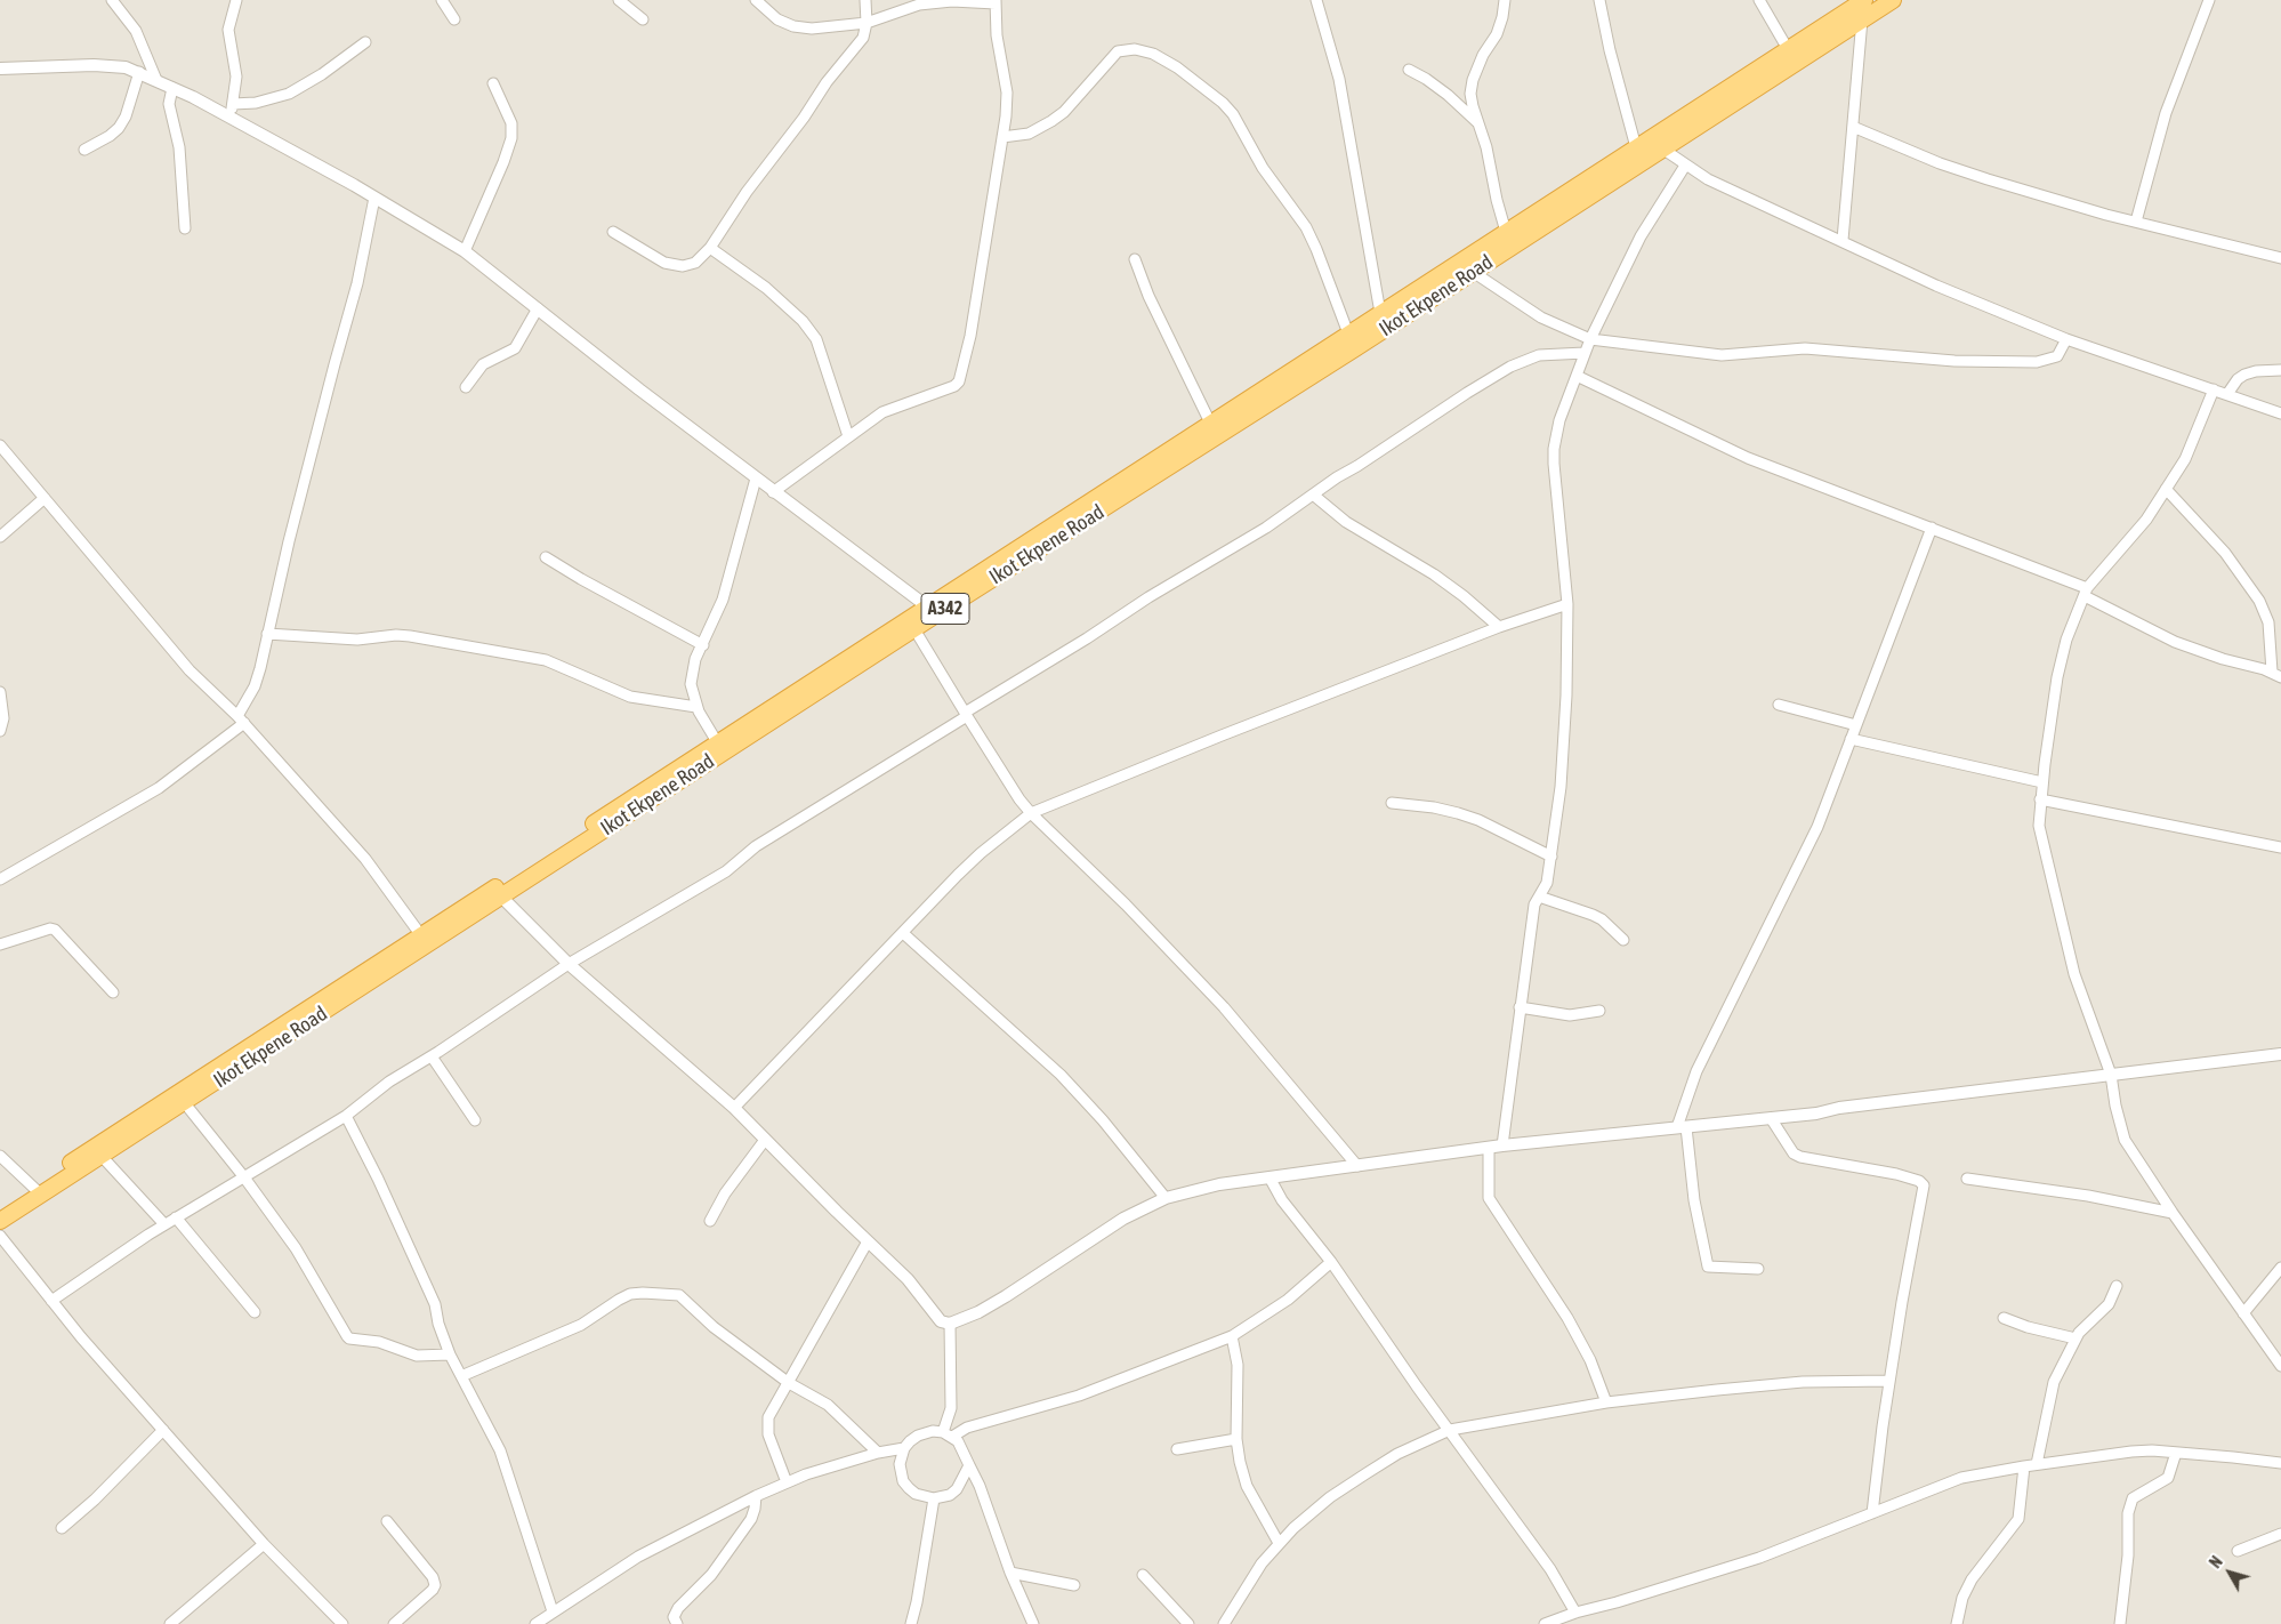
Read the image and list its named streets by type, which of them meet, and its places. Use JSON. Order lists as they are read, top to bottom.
{
  "streets": {
    "highway": ["Ikot Ekpene Road", "A342"]
  },
  "north": "top left"
}
